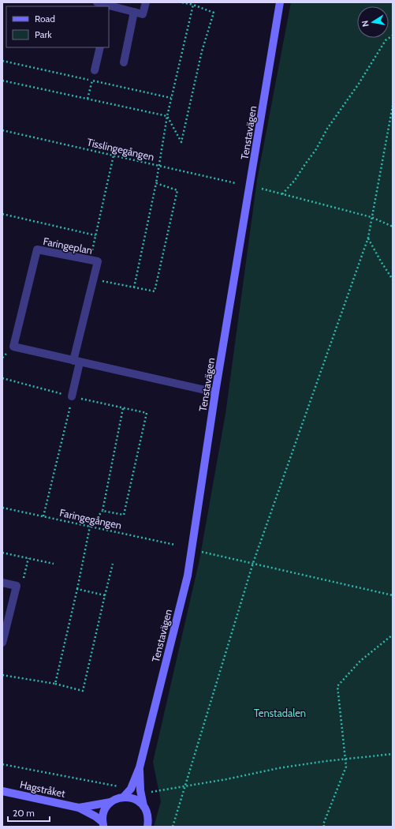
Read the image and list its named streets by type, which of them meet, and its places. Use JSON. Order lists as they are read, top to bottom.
{
  "streets": {
    "street": ["Tenstavägen", "Faringeplan", "Hagstråket"],
    "path": ["Tisslingegången", "Faringegången"]
  },
  "crossings": [
    ["Tenstavägen", "Faringeplan"],
    ["Tenstavägen", "Hagstråket"]
  ],
  "parks": ["Tenstadalen"],
  "legend": ["Road", "Park"],
  "scale_bar": "20 m",
  "north": "left"
}
